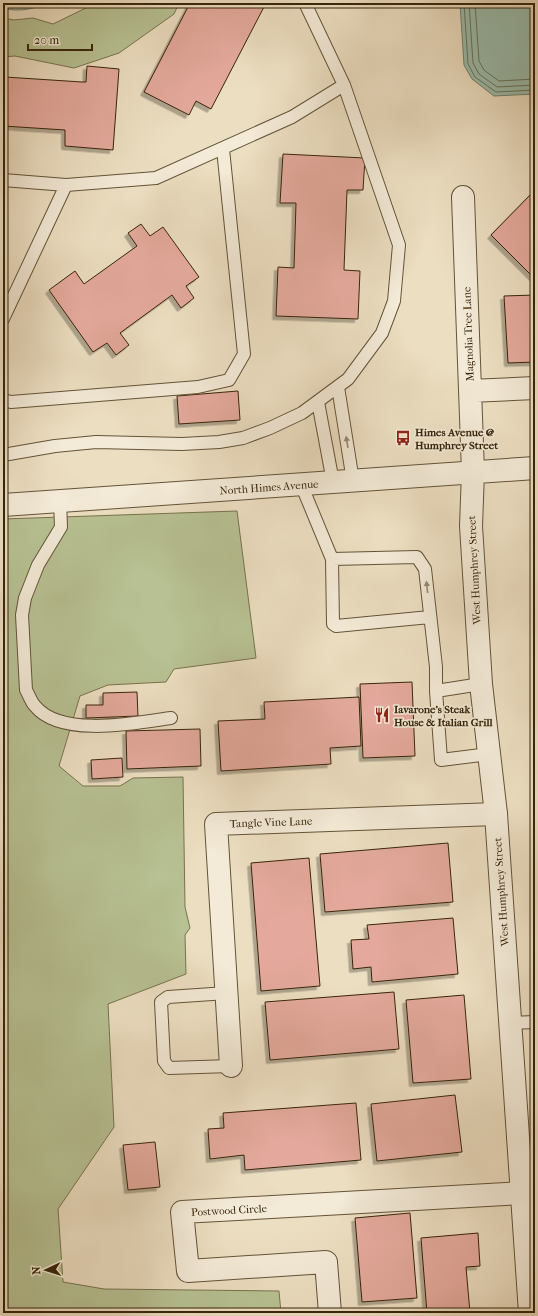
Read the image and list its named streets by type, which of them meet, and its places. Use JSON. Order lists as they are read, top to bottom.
{
  "streets": {
    "street": [
      "Magnolia Tree Lane",
      "North Himes Avenue",
      "West Humphrey Street",
      "Tangle Vine Lane",
      "Postwood Circle"
    ]
  },
  "crossings": [
    ["Magnolia Tree Lane", "North Himes Avenue"],
    ["Magnolia Tree Lane", "West Humphrey Street"],
    ["North Himes Avenue", "West Humphrey Street"],
    ["West Humphrey Street", "Tangle Vine Lane"],
    ["West Humphrey Street", "Postwood Circle"]
  ],
  "places": {
    "bus stop": ["Himes Avenue @ Humphrey Street"],
    "restaurant": ["Iavarone's Steak House & Italian Grill"]
  },
  "scale_bar": "20 m",
  "north": "left"
}
